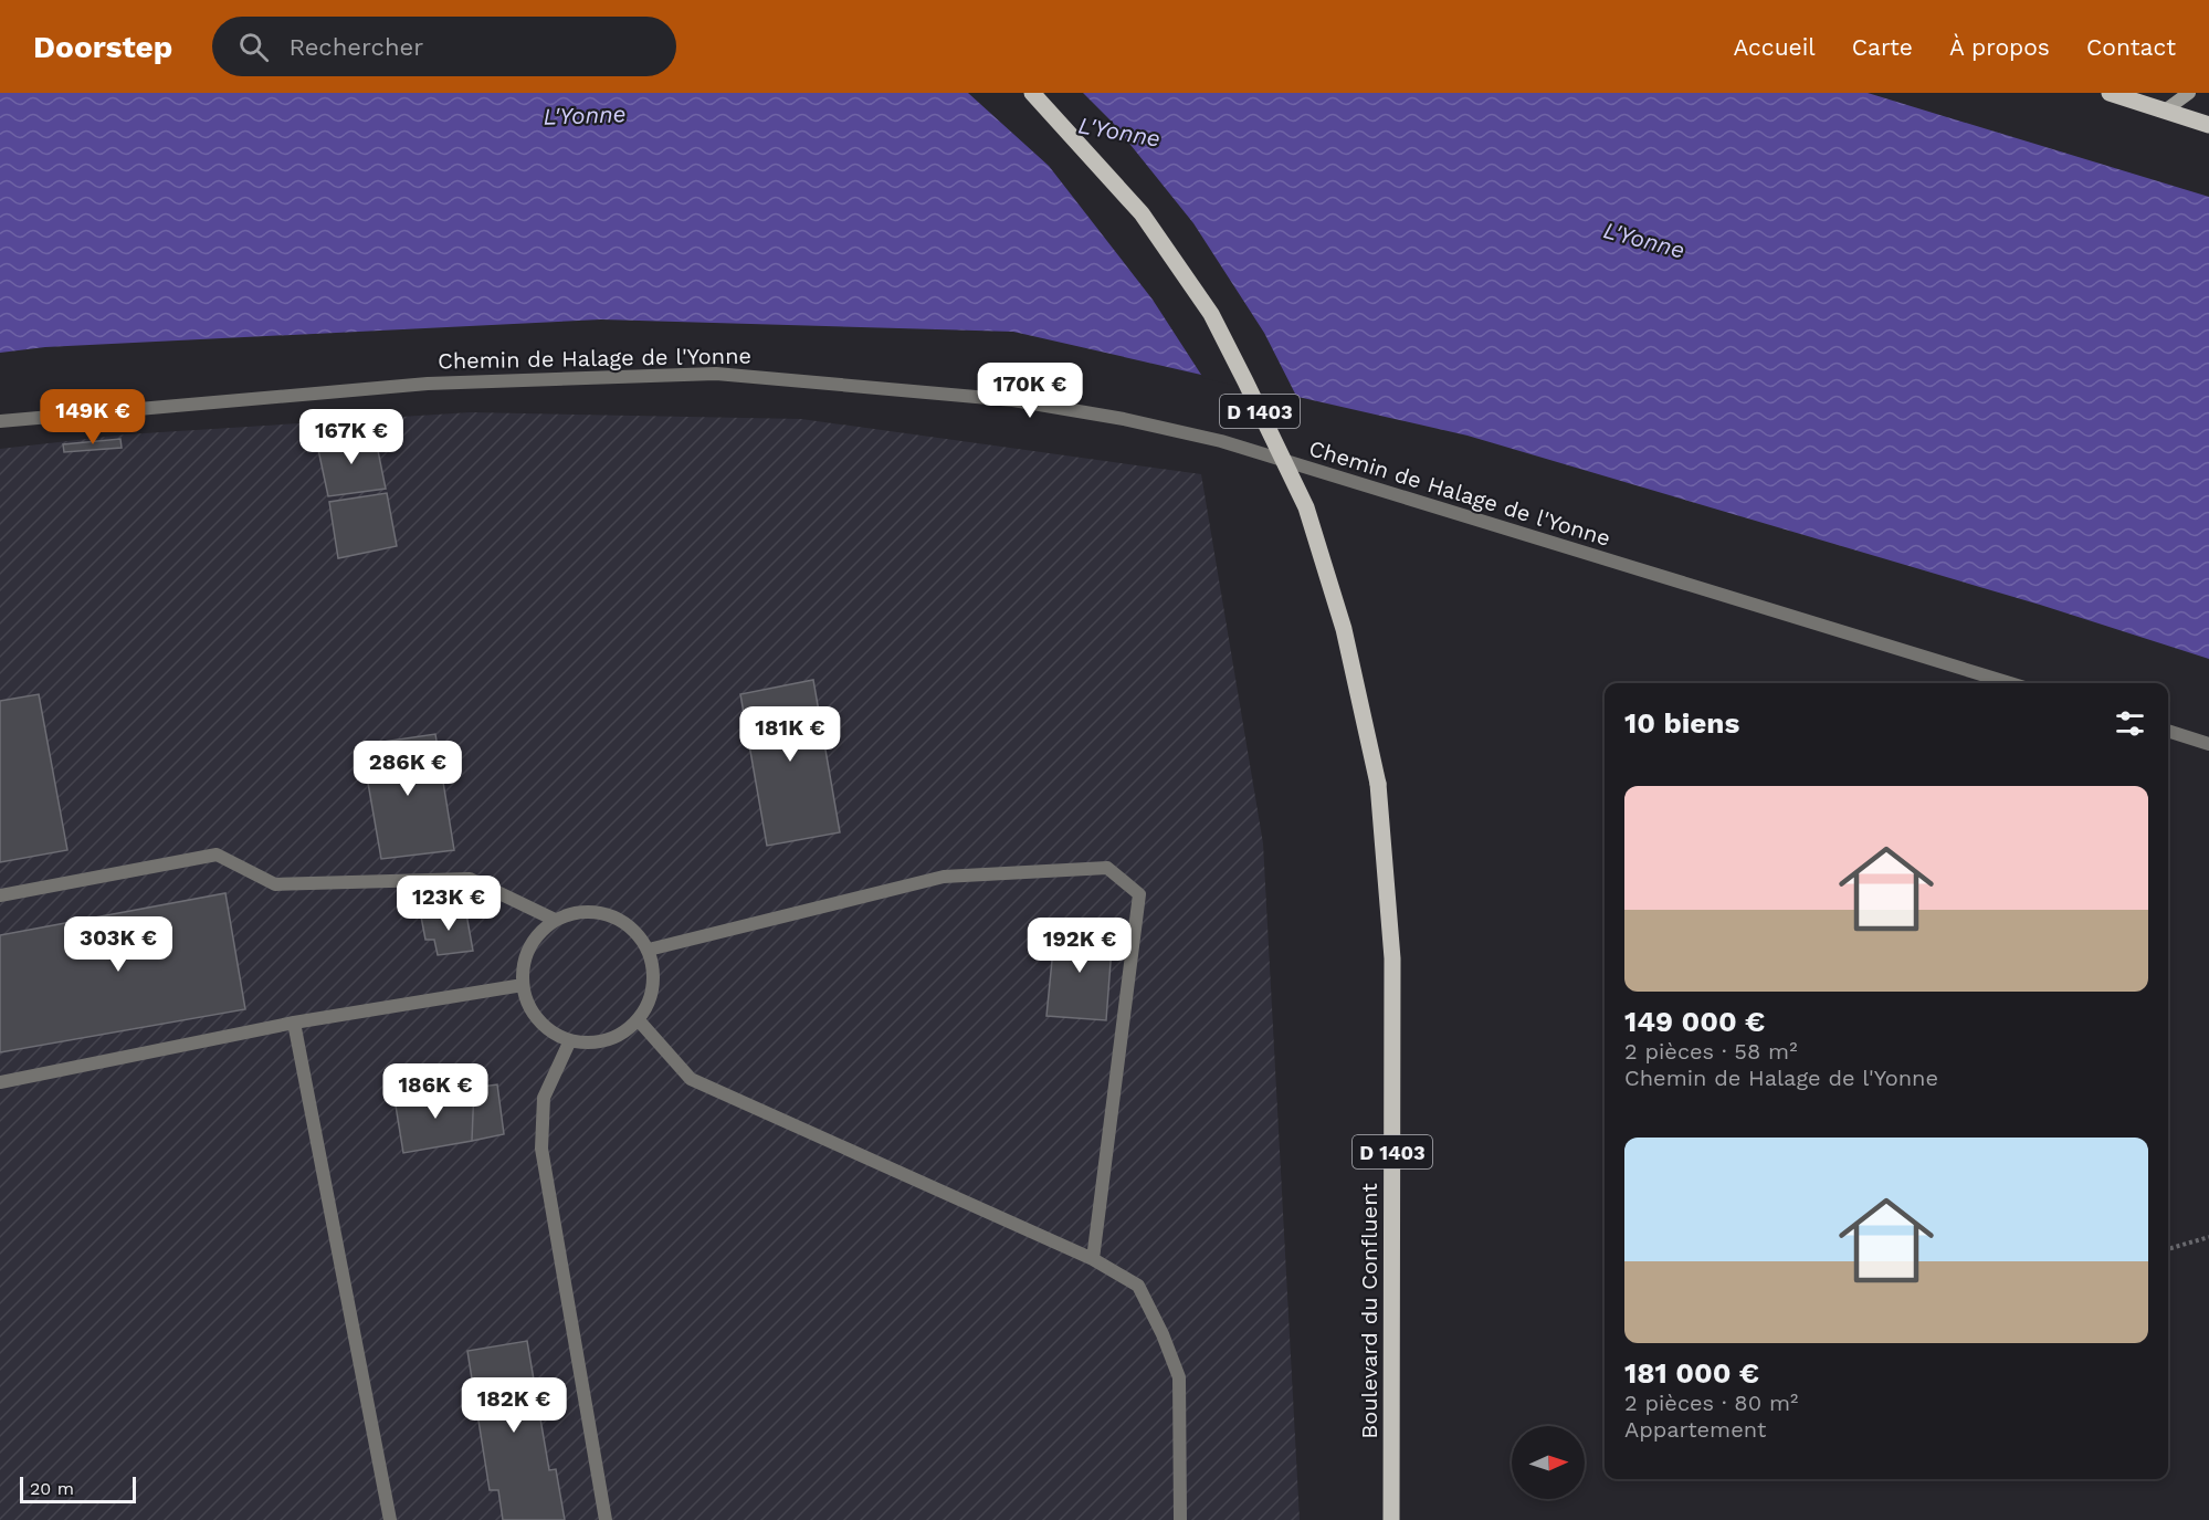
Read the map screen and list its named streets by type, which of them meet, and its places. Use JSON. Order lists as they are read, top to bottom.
{
  "streets": {
    "main road": ["D 1403", "Boulevard du Confluent"],
    "street": ["Chemin de Halage de l'Yonne"]
  },
  "water": ["L'Yonne"],
  "scale_bar": "20 m",
  "north": "right",
  "page": {
    "header": "Doorstep",
    "search": "Rechercher",
    "nav": [
      "Accueil",
      "Carte",
      "À propos",
      "Contact"
    ],
    "price": [
      "170K €",
      "149K €",
      "167K €",
      "181K €",
      "286K €",
      "123K €",
      "303K €",
      "192K €",
      "186K €",
      "182K €"
    ],
    "heading": "10 biens",
    "list": [
      {
        "name": "149 000 €",
        "note": "2 pièces · 58 m² · Chemin de Halage de l'Yonne"
      },
      {
        "name": "181 000 €",
        "note": "2 pièces · 80 m² · Appartement"
      }
    ],
    "scale": "20 m"
  }
}
